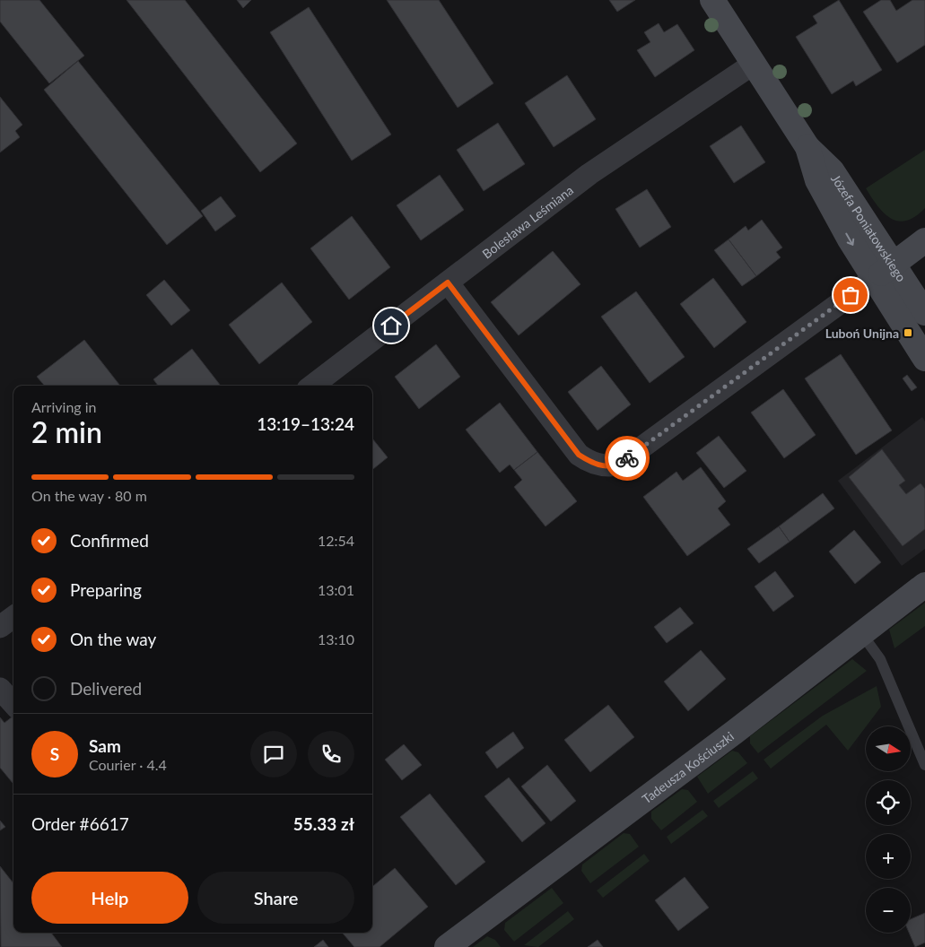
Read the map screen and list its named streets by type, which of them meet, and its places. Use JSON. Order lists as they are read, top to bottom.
{
  "streets": {
    "street": ["Bolesława Leśmiana", "Józefa Poniatowskiego", "Tadeusza Kościuszki"]
  },
  "crossings": [
    ["Bolesława Leśmiana", "Józefa Poniatowskiego"]
  ],
  "places": {
    "transit": ["Luboń Unijna"]
  },
  "north": "right",
  "page": {
    "heading": ["2 min", "Arriving in", "13:19–13:24"],
    "panel": [
      "Sam",
      "Courier · 4.4",
      "Order #6617",
      "55.33 zł"
    ],
    "bar": "On the way · 80 m",
    "list": [
      ["Confirmed", "12:54"],
      ["Preparing", "13:01"],
      ["On the way", "13:10"],
      "Delivered"
    ],
    "map_buttons": ["+", "−"],
    "round": "S",
    "buttons": ["Help", "Share"]
  }
}
